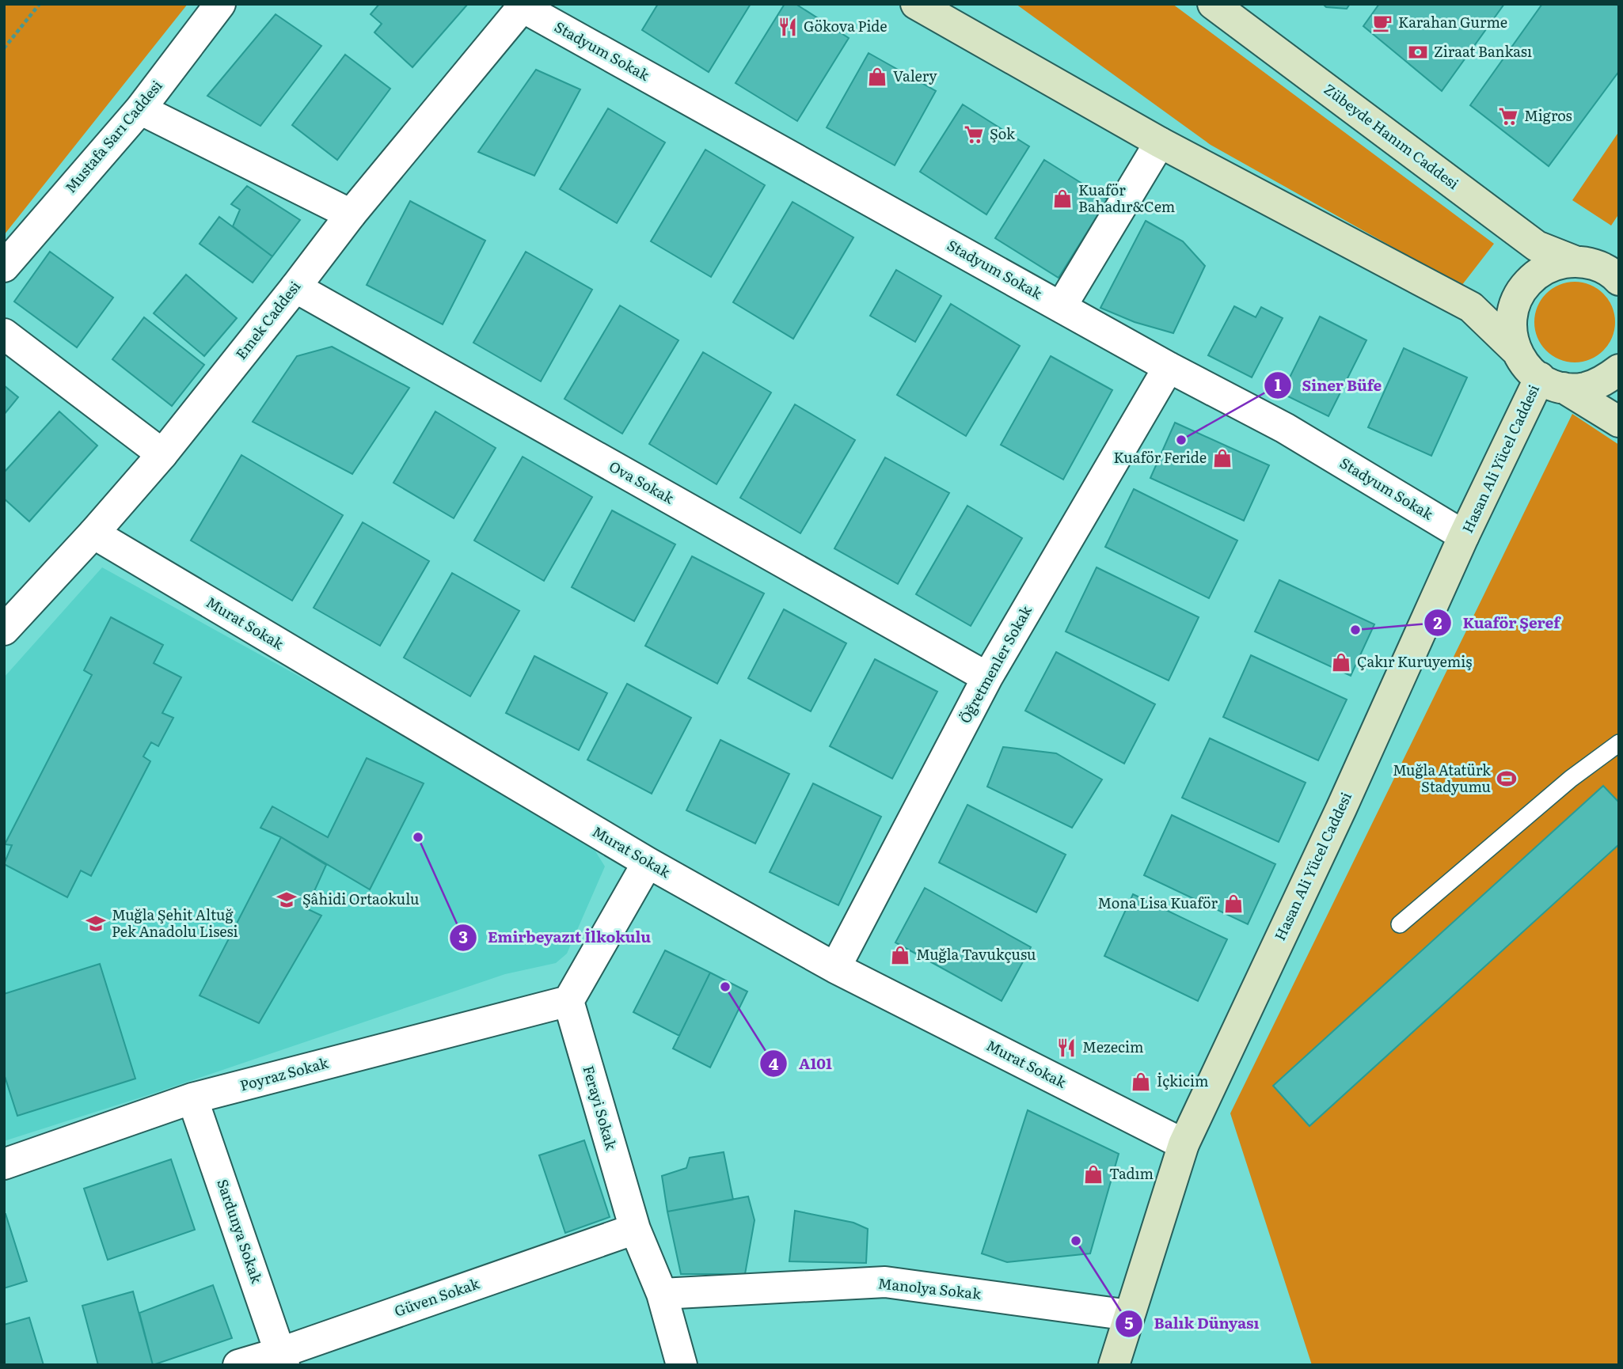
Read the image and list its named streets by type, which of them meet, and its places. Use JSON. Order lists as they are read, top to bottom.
{
  "streets": {
    "main road": ["Zübeyde Hanım Caddesi", "Hasan Ali Yücel Caddesi"],
    "street": [
      "Stadyum Sokak",
      "Mustafa Sarı Caddesi",
      "Emek Caddesi",
      "Ova Sokak",
      "Murat Sokak",
      "Öğretmenler Sokak",
      "Poyraz Sokak",
      "Ferayi Sokak",
      "Sardunya Sokak",
      "Manolya Sokak",
      "Güven Sokak"
    ]
  },
  "crossings": [
    ["Stadyum Sokak", "Emek Caddesi"],
    ["Stadyum Sokak", "Hasan Ali Yücel Caddesi"],
    ["Stadyum Sokak", "Öğretmenler Sokak"],
    ["Emek Caddesi", "Ova Sokak"],
    ["Emek Caddesi", "Murat Sokak"],
    ["Hasan Ali Yücel Caddesi", "Murat Sokak"],
    ["Hasan Ali Yücel Caddesi", "Manolya Sokak"],
    ["Ova Sokak", "Öğretmenler Sokak"],
    ["Murat Sokak", "Öğretmenler Sokak"],
    ["Poyraz Sokak", "Ferayi Sokak"],
    ["Poyraz Sokak", "Sardunya Sokak"],
    ["Ferayi Sokak", "Manolya Sokak"],
    ["Ferayi Sokak", "Güven Sokak"],
    ["Sardunya Sokak", "Güven Sokak"]
  ],
  "places": {
    "cafe": ["Karahan Gurme"],
    "restaurant": ["Gökova Pide", "Mezecim"],
    "bank": ["Ziraat Bankası"],
    "shop": [
      "Valery",
      "Kuaför Bahadır&Cem",
      "Kuaför Feride",
      "Çakır Kuruyemiş",
      "Mona Lisa Kuaför",
      "Muğla Tavukçusu",
      "İçkicim",
      "Tadım"
    ],
    "supermarket": ["Migros", "Şok"],
    "other": [
      "Siner Büfe",
      "Kuaför Şeref",
      "Emirbeyazıt İlkokulu",
      "A101",
      "Balık Dünyası"
    ],
    "sports": ["Muğla Atatürk Stadyumu"],
    "school or university": ["Şâhidi Ortaokulu", "Muğla Şehit Altuğ Pek Anadolu Lisesi"]
  }
}
